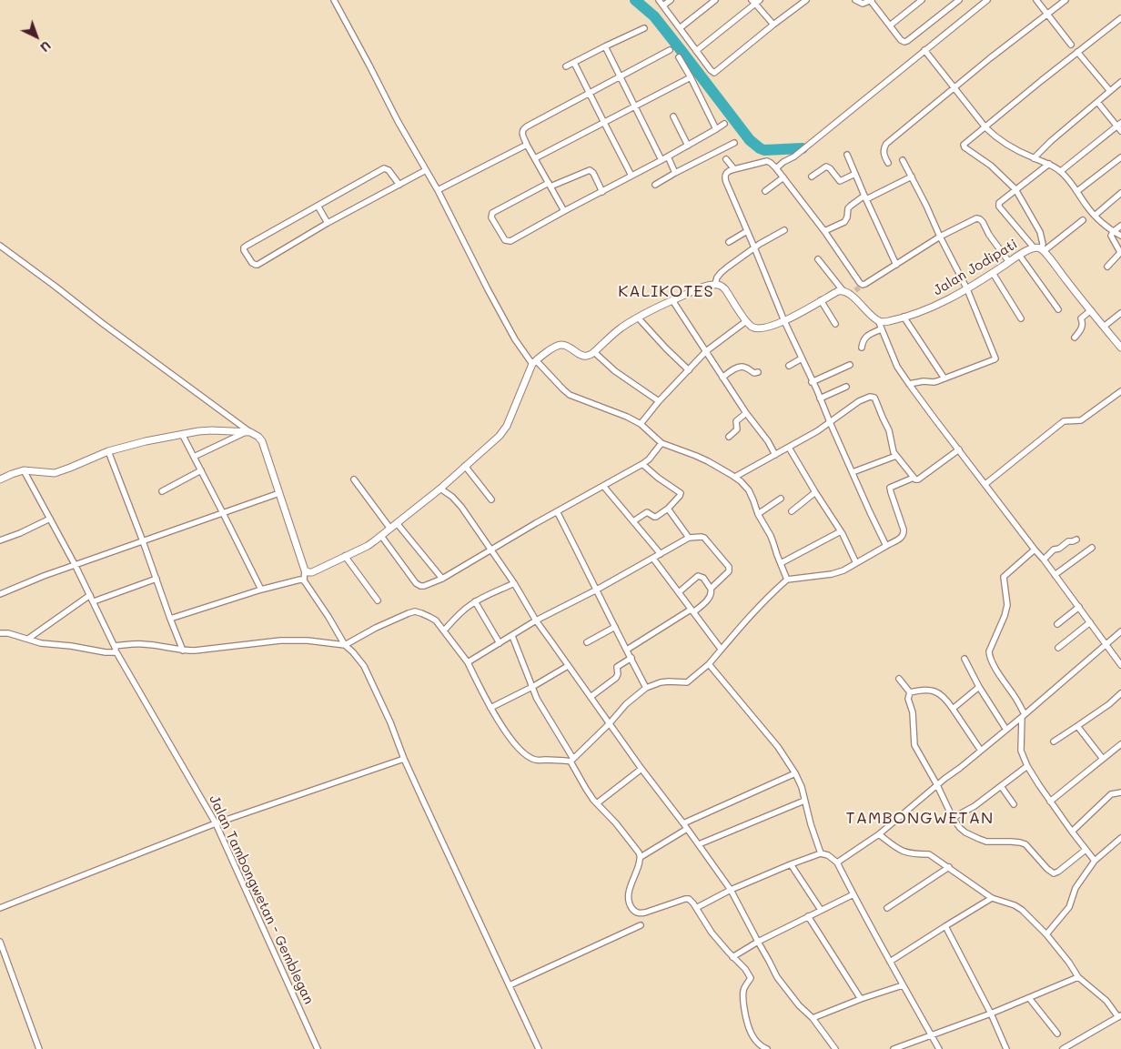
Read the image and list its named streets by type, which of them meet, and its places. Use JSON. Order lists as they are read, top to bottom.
{
  "streets": {
    "street": ["Jalan Jodipati", "Jalan Tambongwetan - Gemblegan"]
  },
  "districts": ["KALIKOTES", "TAMBONGWETAN"],
  "north": "bottom right"
}
